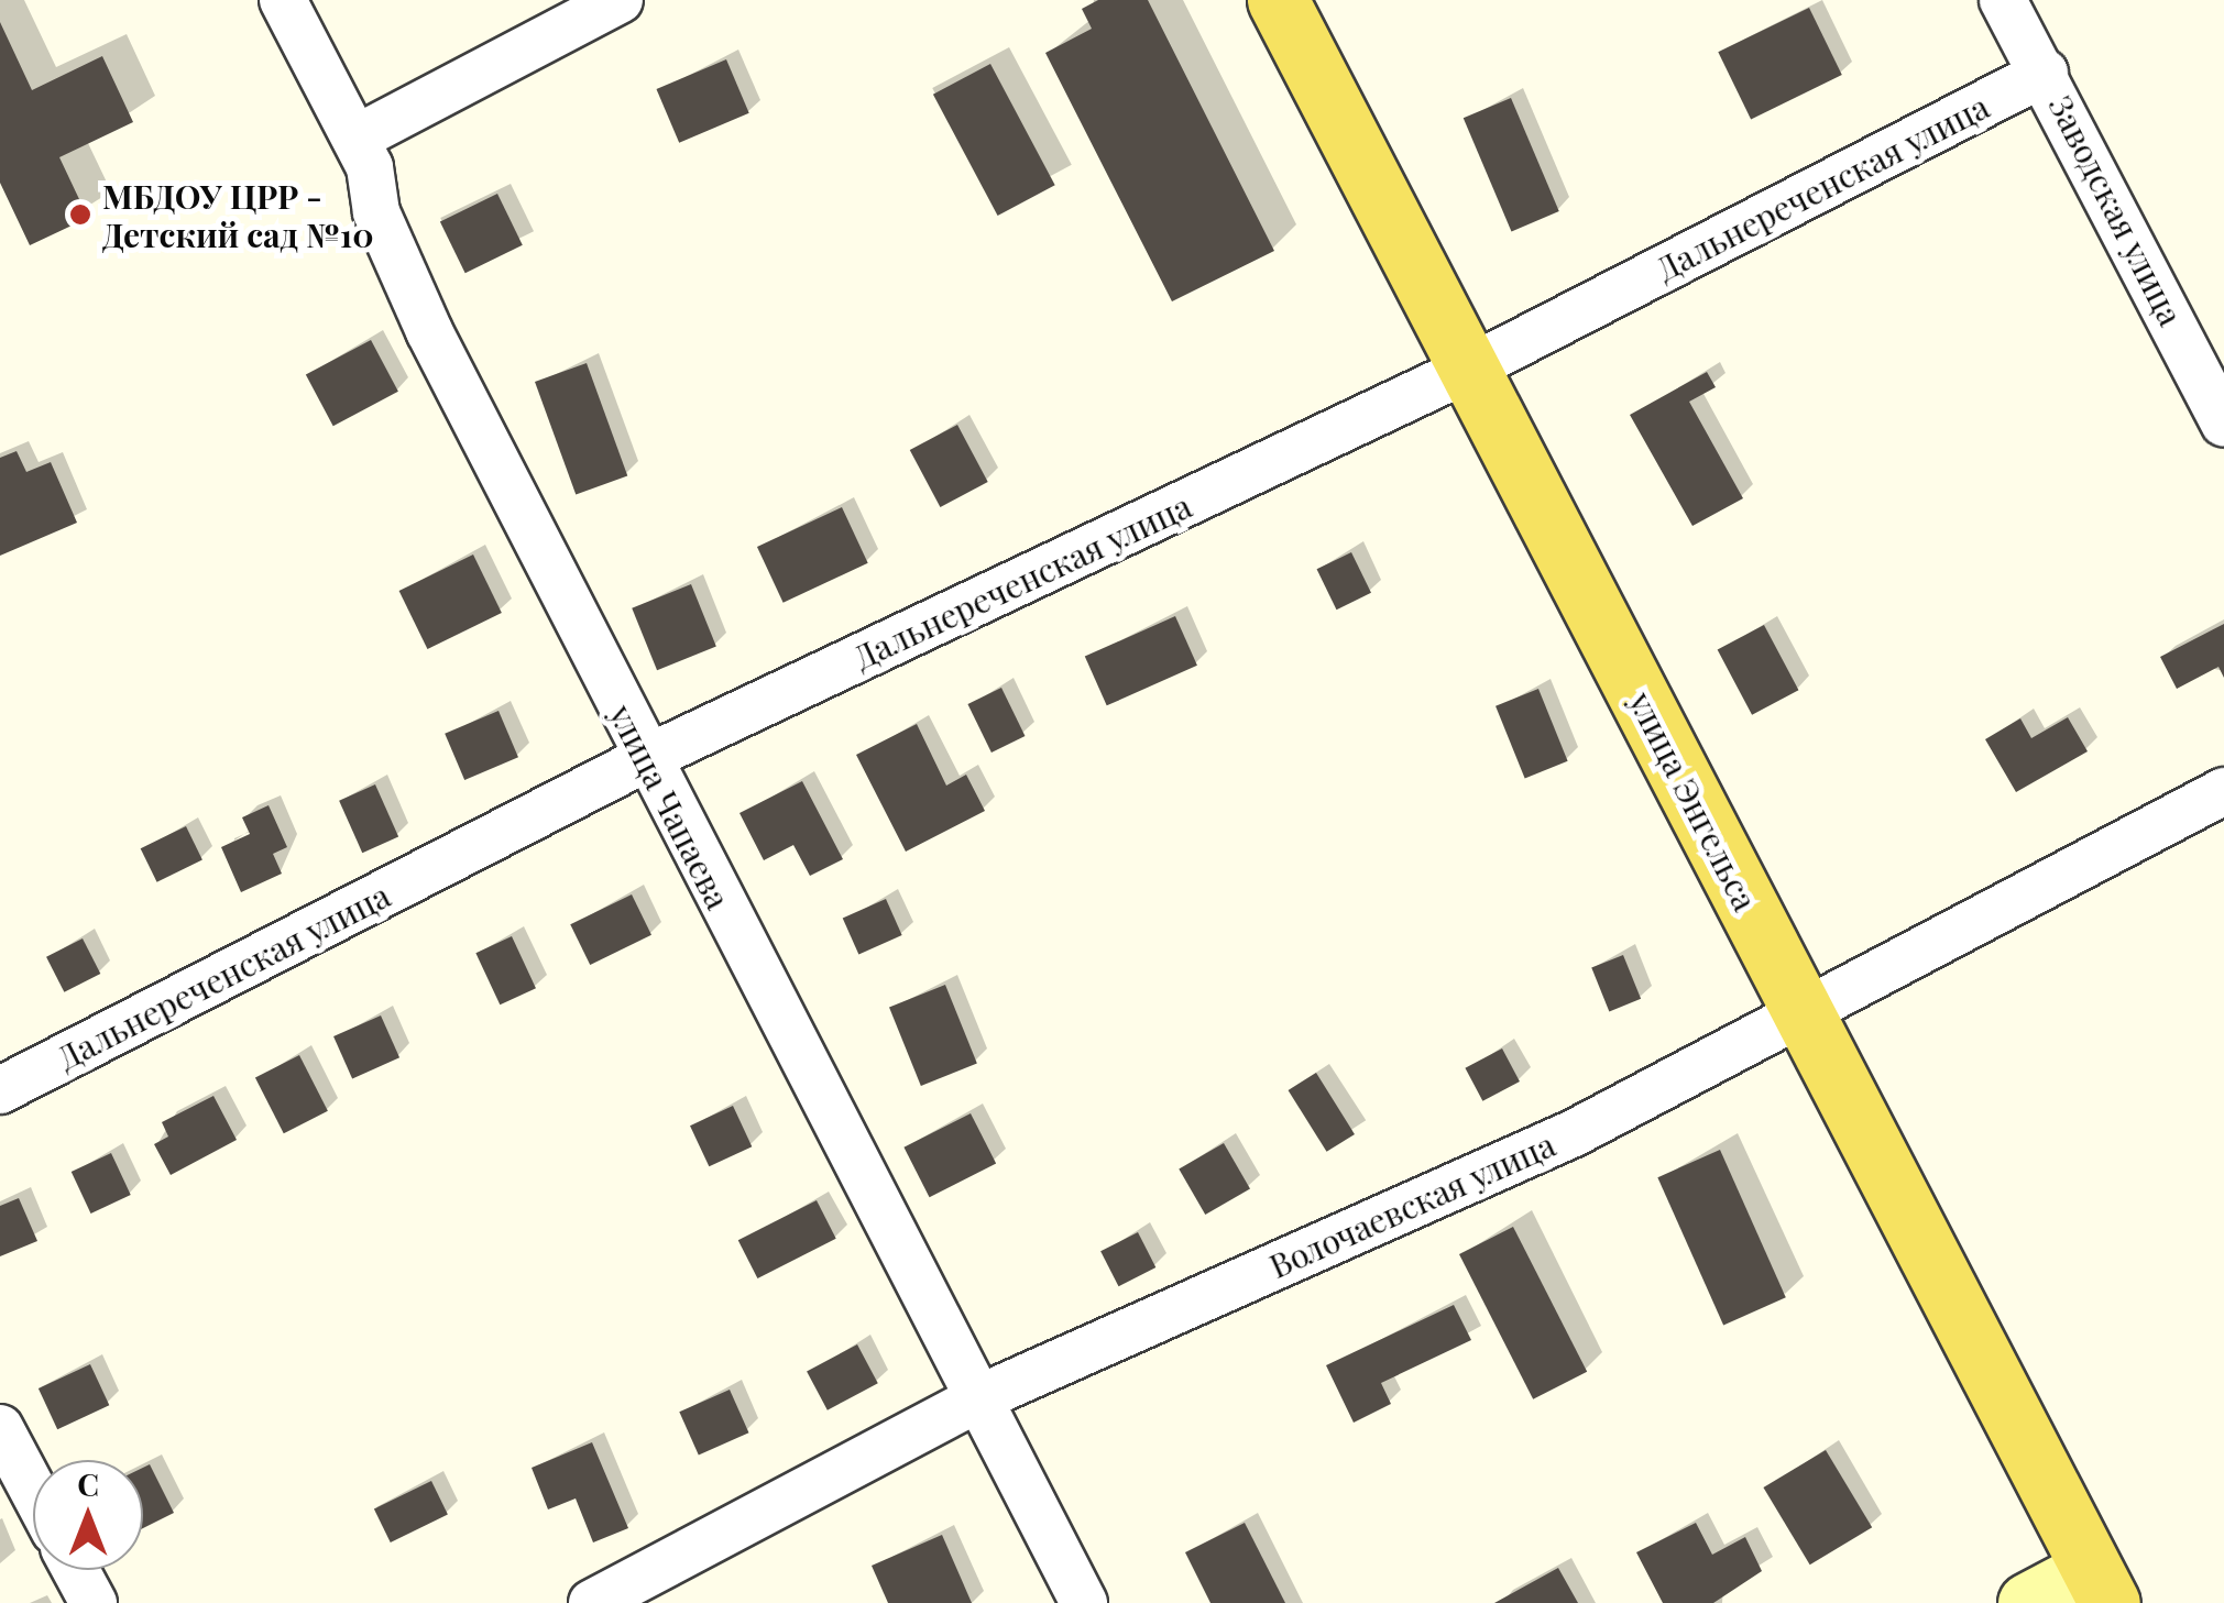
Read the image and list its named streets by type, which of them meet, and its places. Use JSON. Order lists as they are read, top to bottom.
{
  "streets": {
    "main road": ["улица Энгельса"],
    "street": [
      "Дальнереченская улица",
      "Заводская улица",
      "улица Чапаева",
      "Волочаевская улица"
    ]
  },
  "crossings": [
    ["Дальнереченская улица", "Заводская улица"],
    ["Дальнереченская улица", "улица Энгельса"],
    ["Дальнереченская улица", "улица Чапаева"],
    ["улица Энгельса", "Волочаевская улица"],
    ["улица Чапаева", "Волочаевская улица"]
  ],
  "places": ["МБДОУ ЦРР - Детский сад №10"],
  "north": "top"
}
